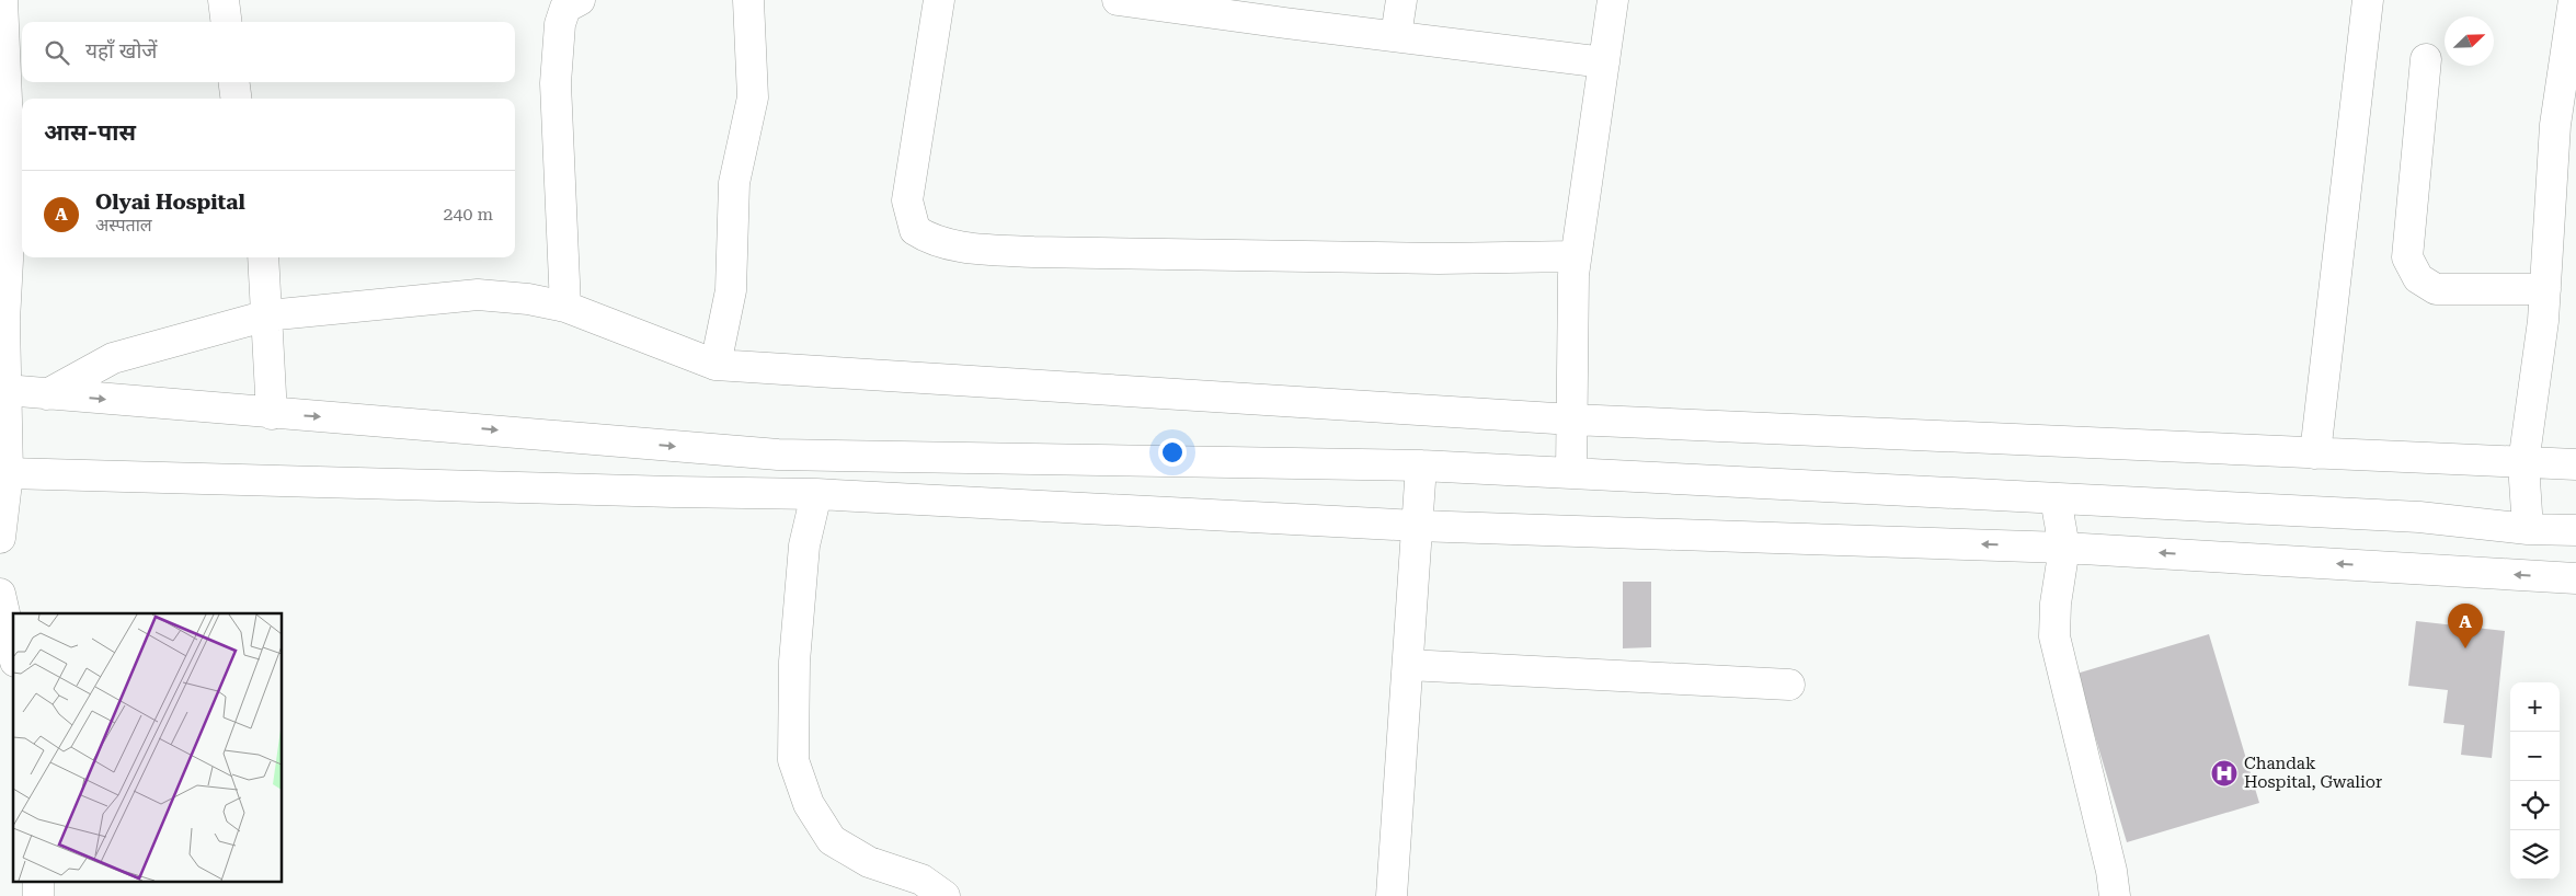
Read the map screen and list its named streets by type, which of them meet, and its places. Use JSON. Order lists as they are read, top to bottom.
{
  "places": {
    "hospital": ["Chandak Hospital, Gwalior"]
  },
  "north": "top right",
  "page": {
    "search": "यहाँ खोजें",
    "heading": "आस-पास",
    "list": [
      {
        "mark": "A",
        "name": "Olyai Hospital",
        "note": "अस्पताल",
        "value": "240 m"
      }
    ],
    "pins": "A",
    "map_buttons": ["+", "−"]
  }
}
